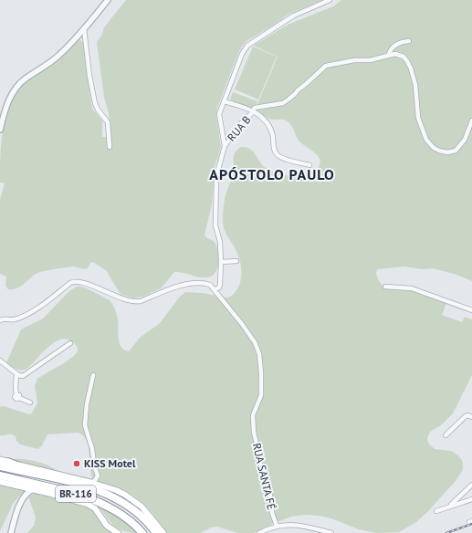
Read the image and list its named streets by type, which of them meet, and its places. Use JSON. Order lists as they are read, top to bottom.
{
  "streets": {
    "highway": ["BR-116"],
    "street": ["RUA B", "RUA SANTA FÉ"]
  },
  "districts": ["APÓSTOLO PAULO"],
  "places": ["KISS Motel"]
}
